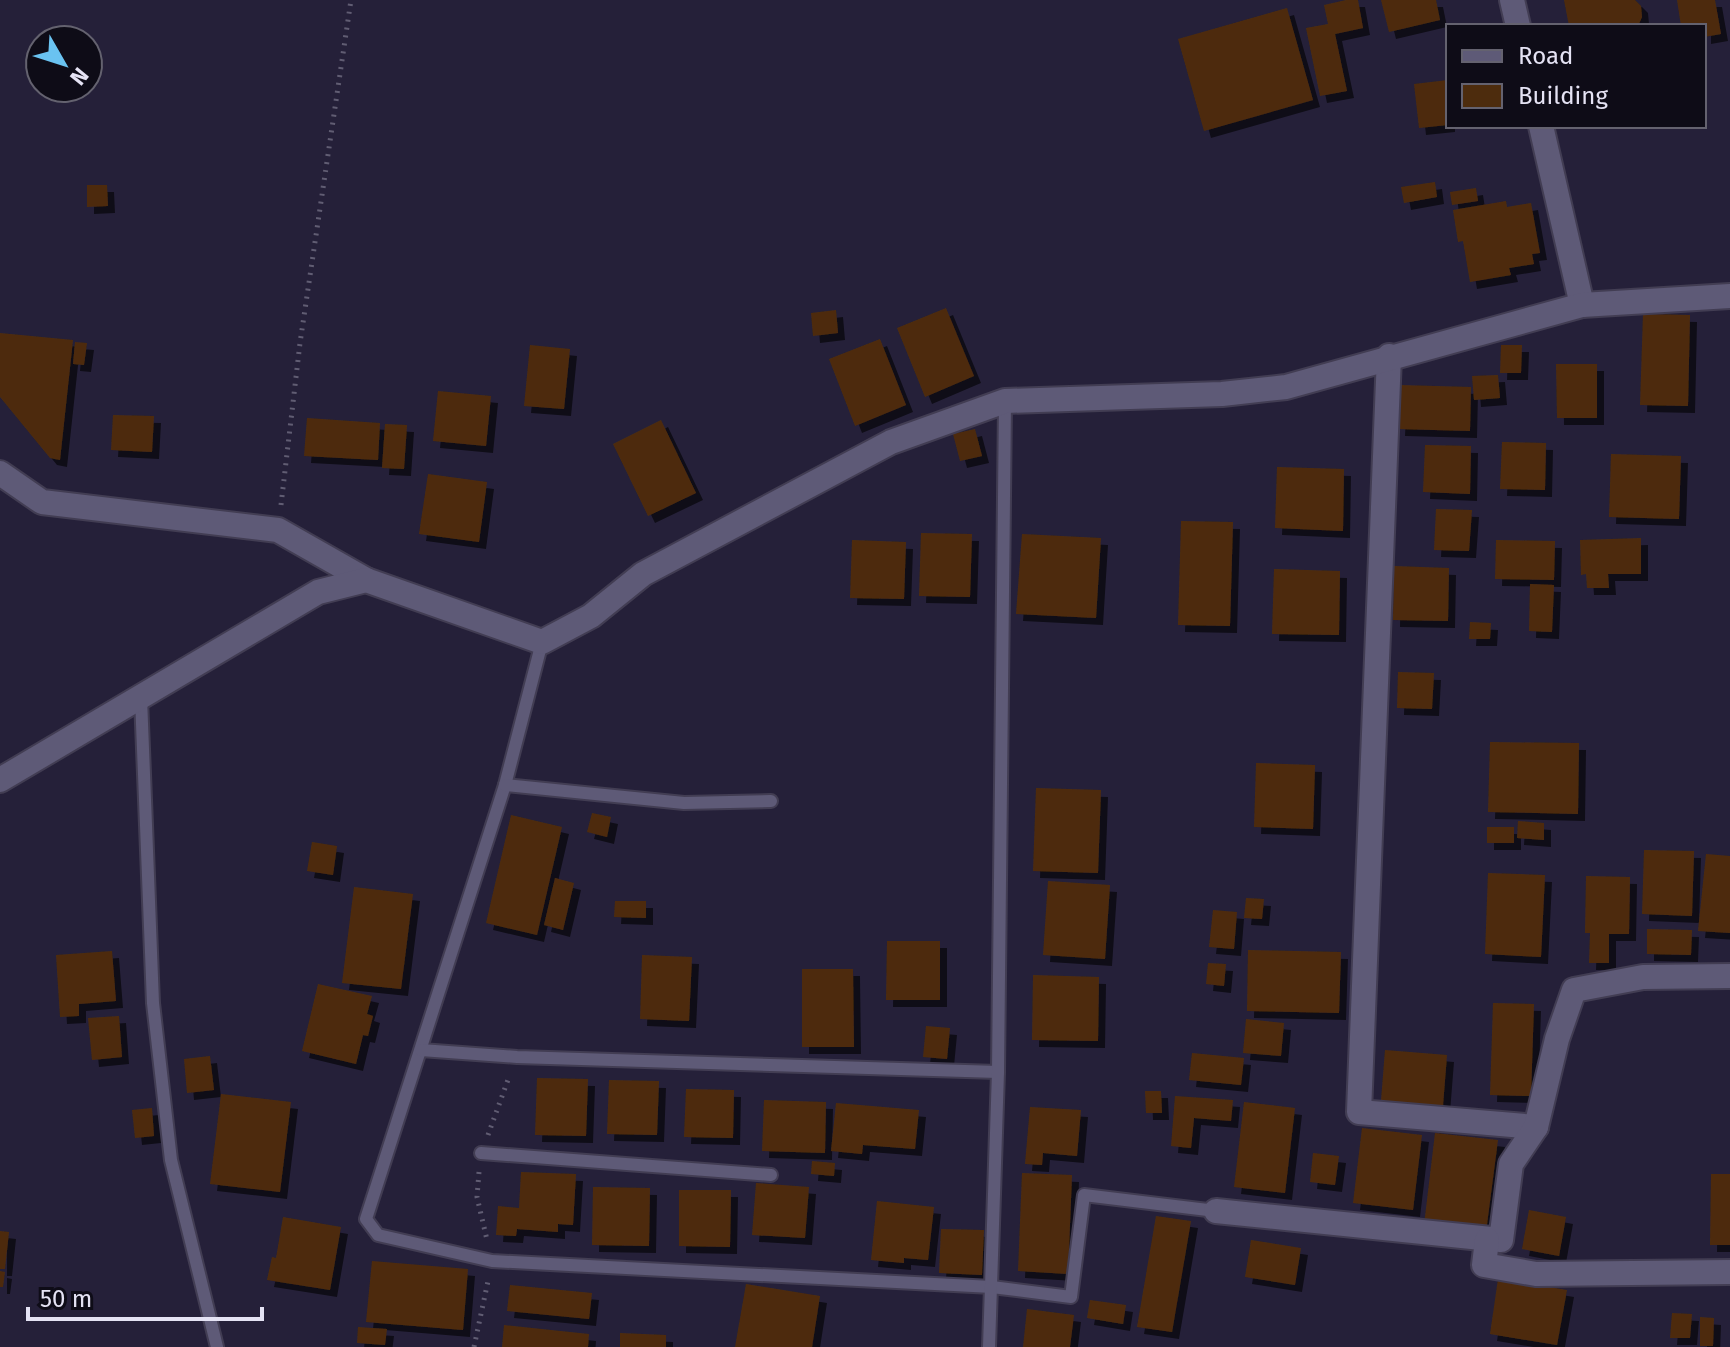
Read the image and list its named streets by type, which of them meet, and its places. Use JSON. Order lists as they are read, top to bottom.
{
  "legend": ["Road", "Building"],
  "scale_bar": "50 m",
  "north": "bottom right"
}
